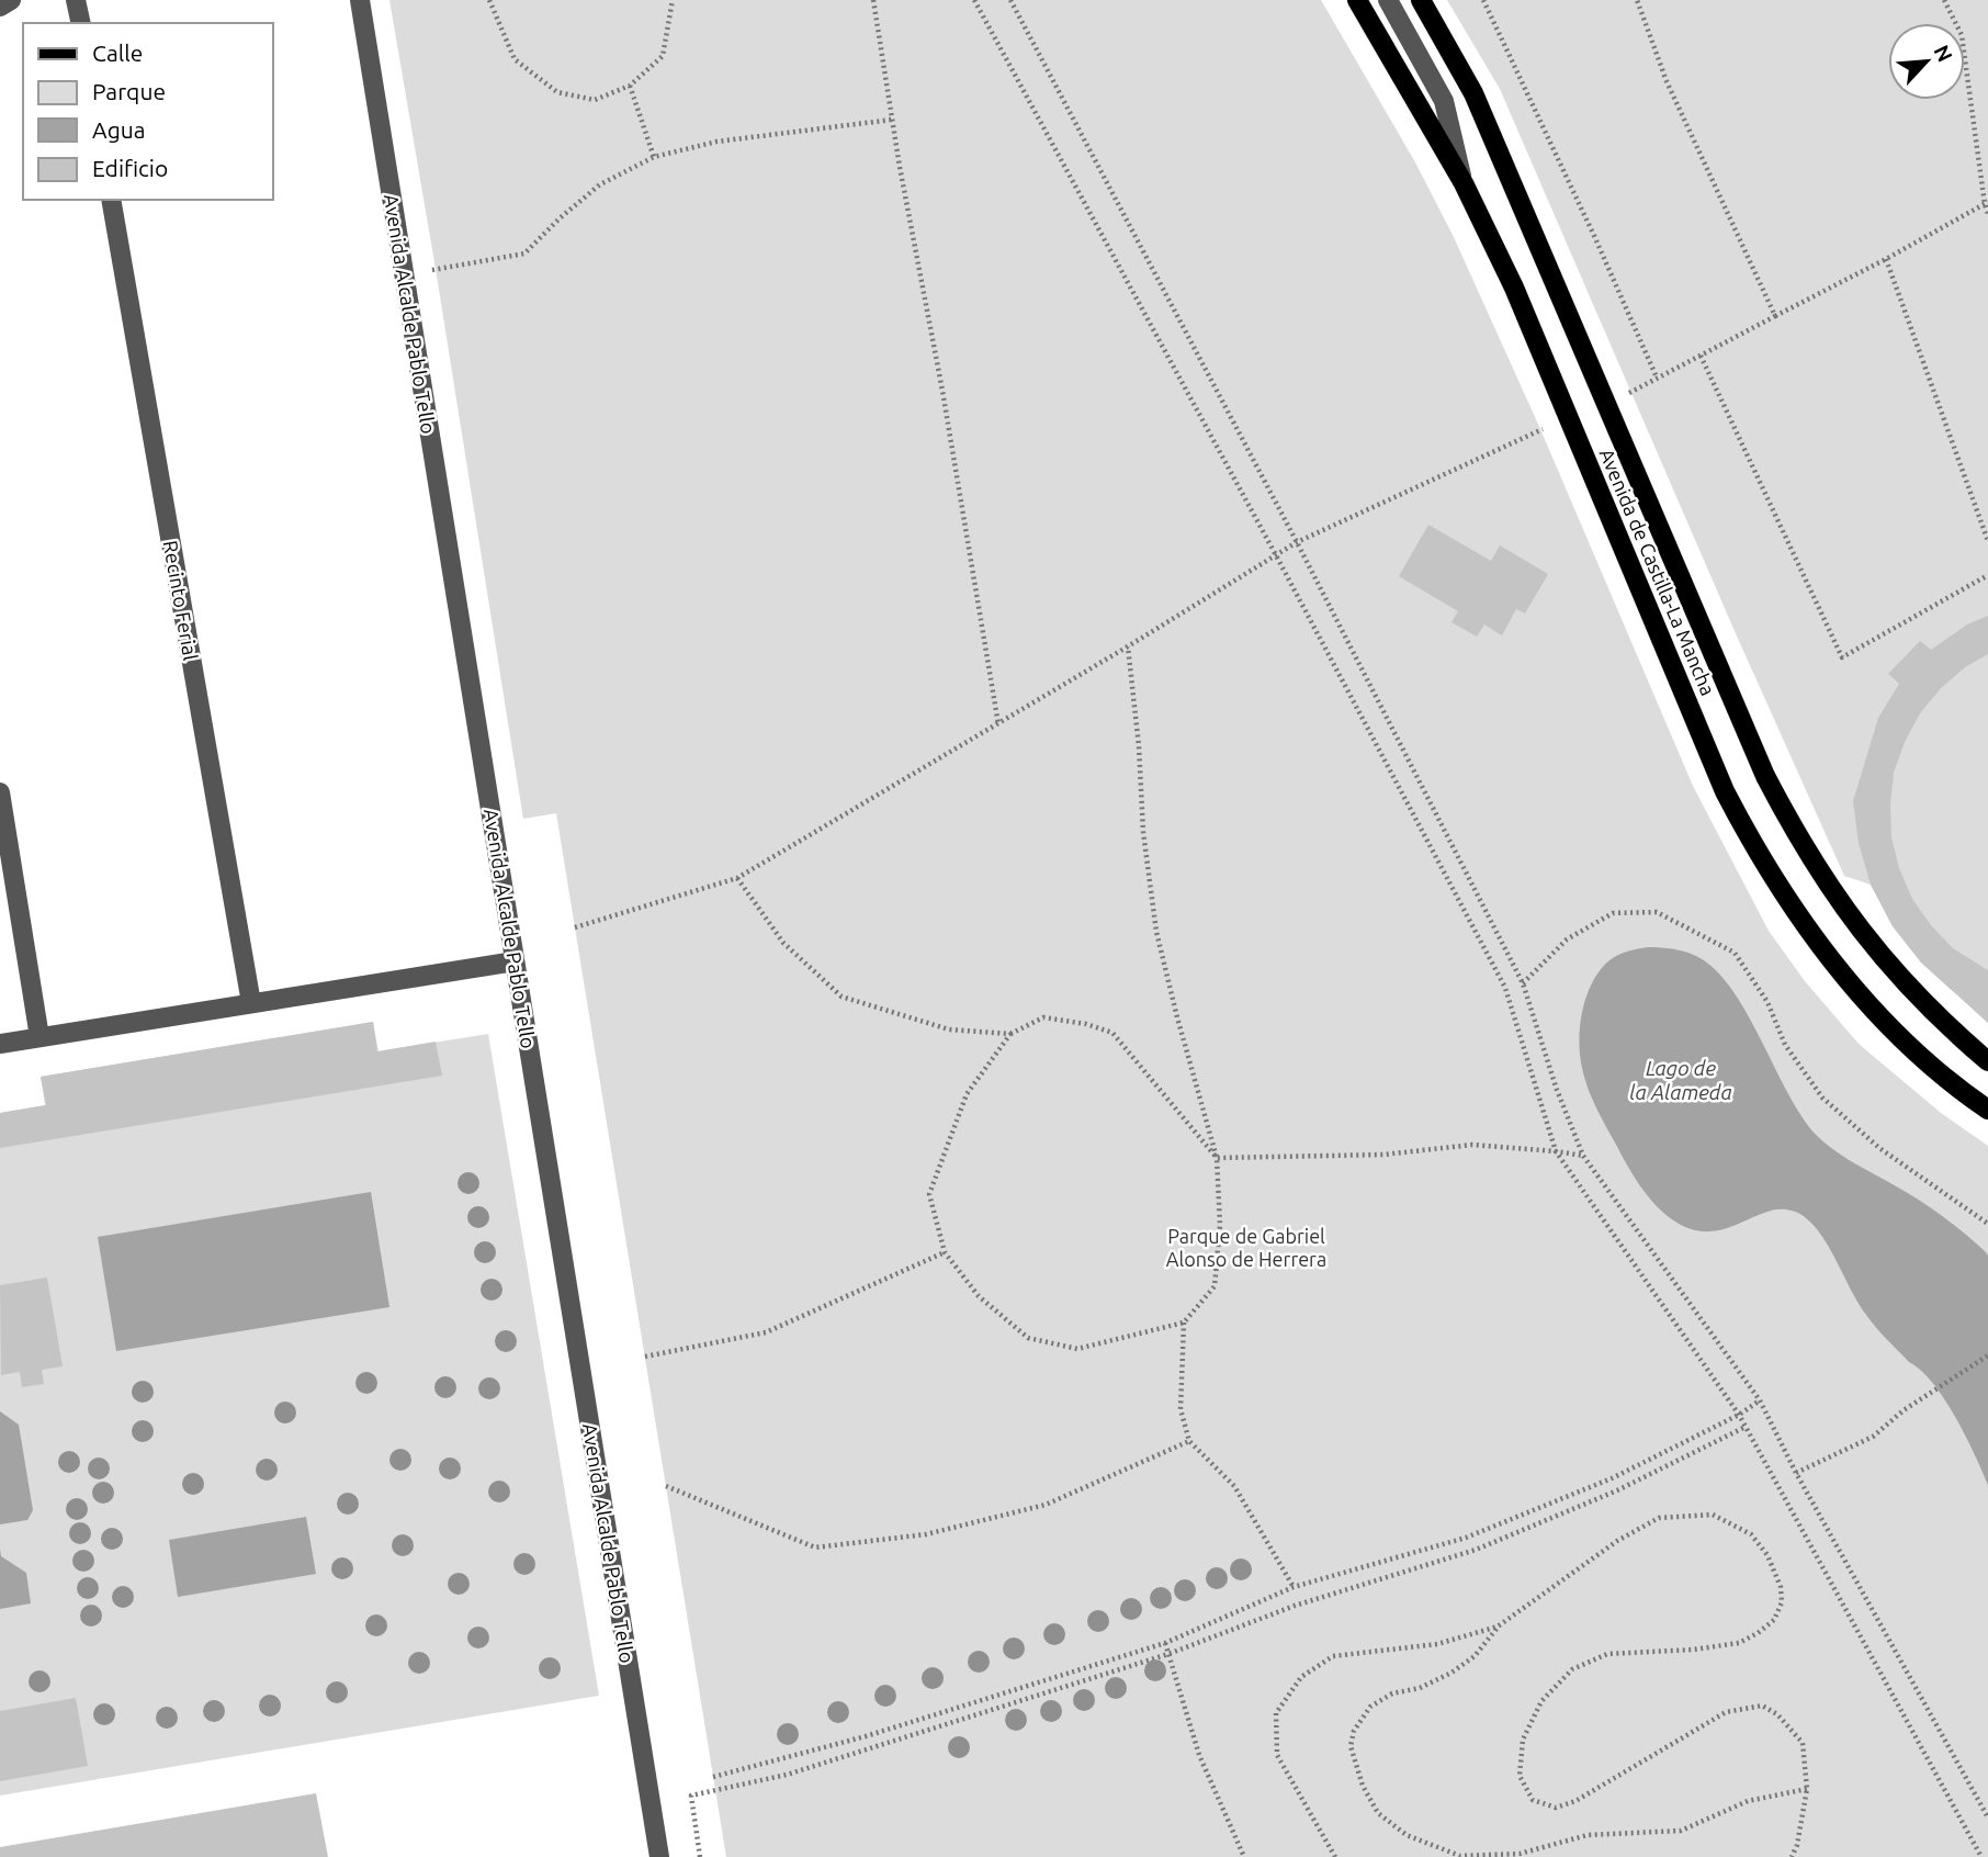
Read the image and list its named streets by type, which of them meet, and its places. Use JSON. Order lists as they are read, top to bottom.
{
  "streets": {
    "main road": ["Avenida de Castilla-La Mancha"],
    "street": ["Avenida Alcalde Pablo Tello", "Recinto Ferial"]
  },
  "water": ["Lago de la Alameda"],
  "parks": ["Parque de Gabriel Alonso de Herrera"],
  "legend": [
    "Calle",
    "Parque",
    "Agua",
    "Edificio"
  ],
  "north": "top right"
}
